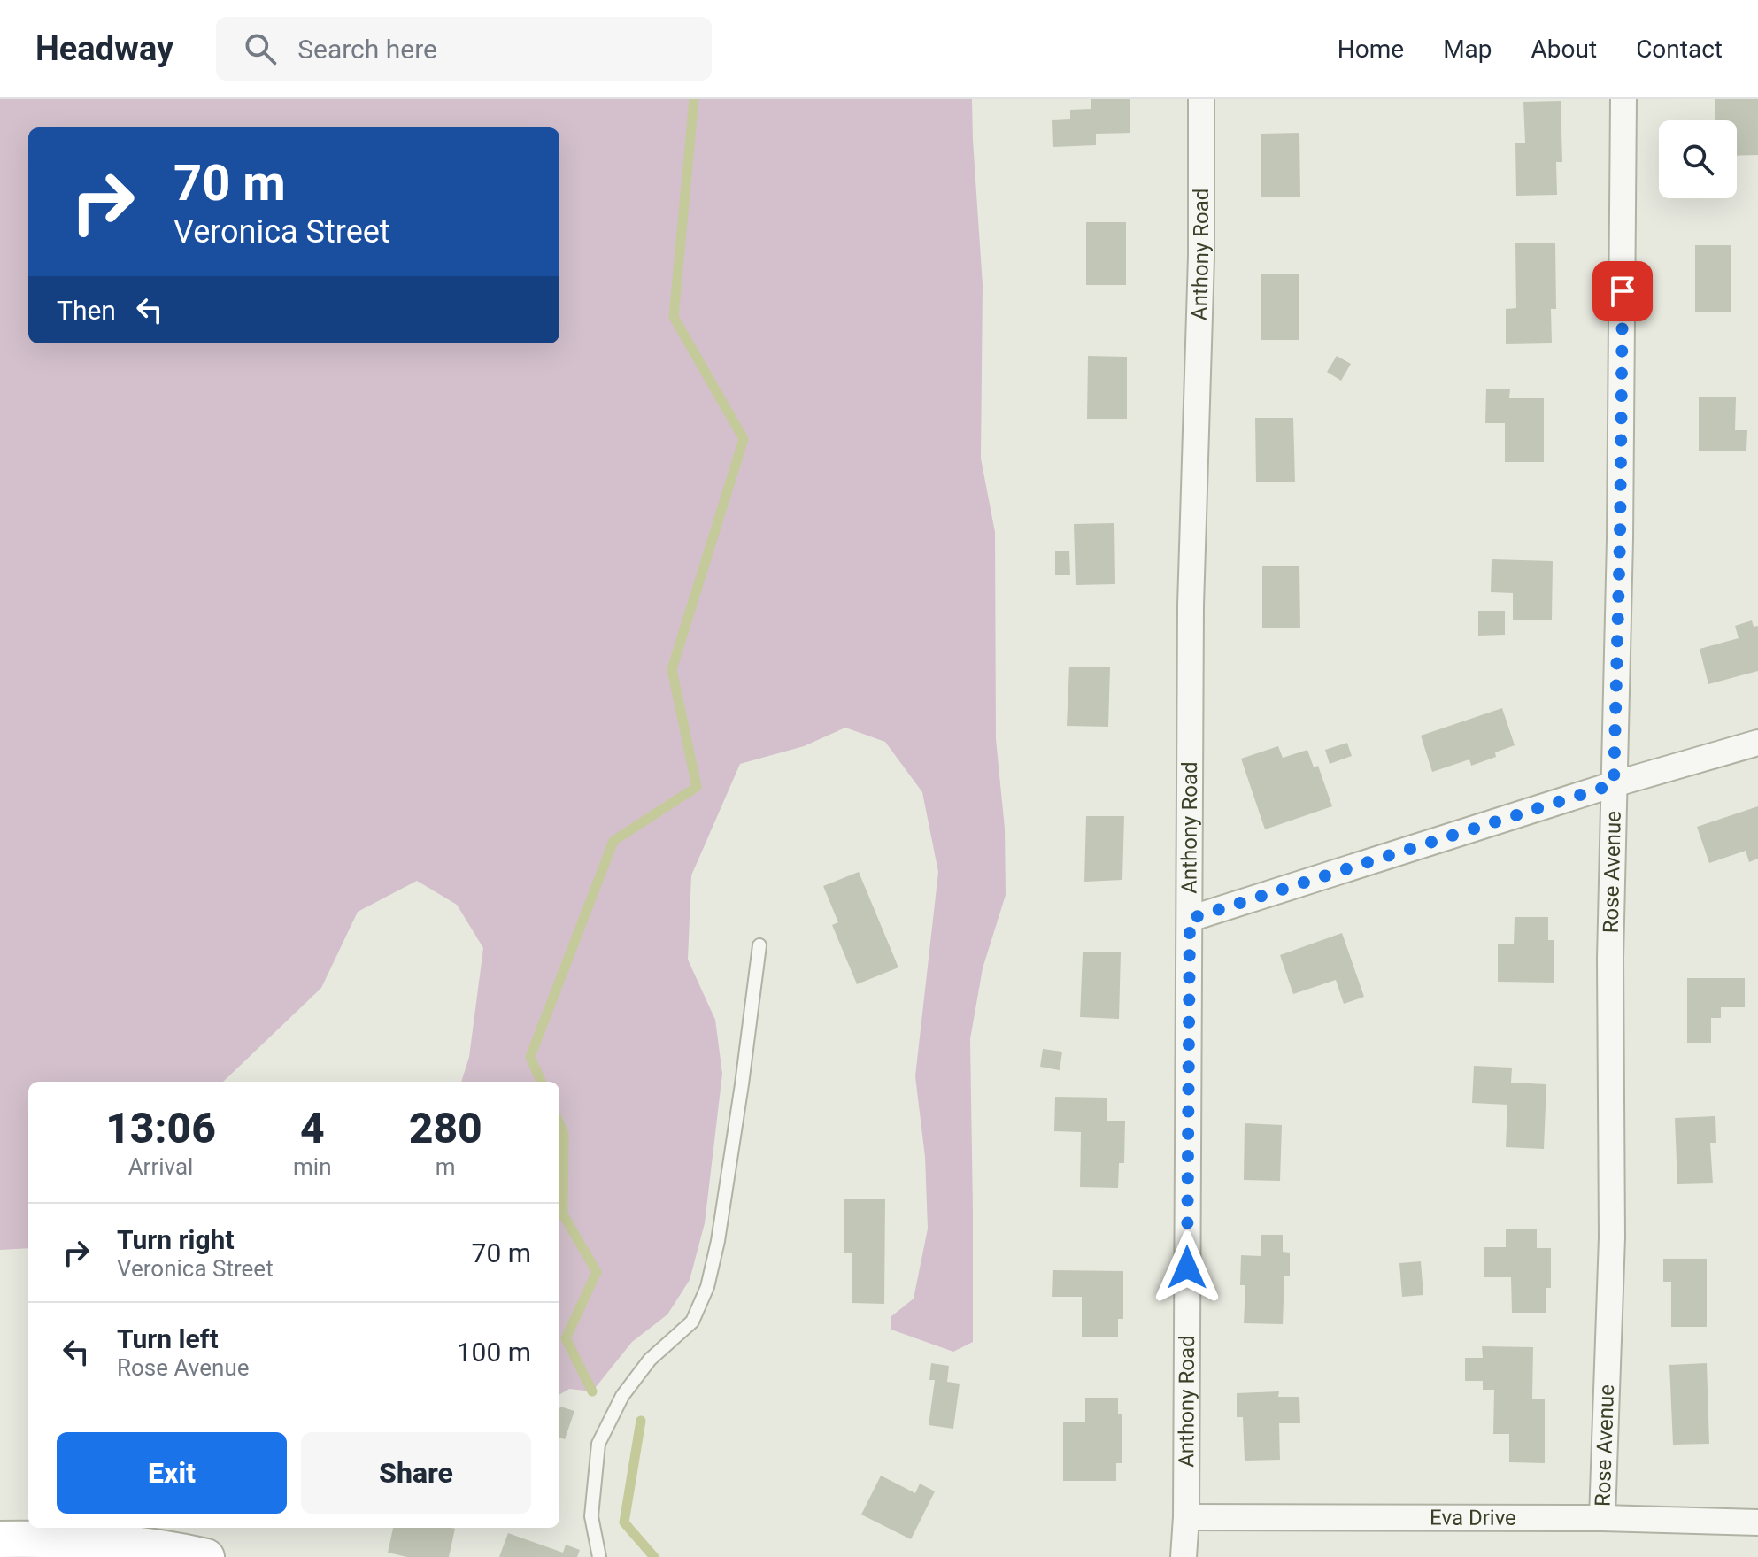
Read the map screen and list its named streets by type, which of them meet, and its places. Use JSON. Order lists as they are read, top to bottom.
{
  "streets": {
    "street": ["Anthony Road", "Rose Avenue", "Eva Drive"]
  },
  "crossings": [
    ["Anthony Road", "Eva Drive"],
    ["Rose Avenue", "Eva Drive"]
  ],
  "page": {
    "header": "Headway",
    "search": "Search here",
    "nav": [
      "Home",
      "Map",
      "About",
      "Contact"
    ],
    "turn": ["70 m", "Veronica Street"],
    "then": "Then",
    "eta": [
      "13:06",
      "Arrival",
      "4",
      "min",
      "280",
      "m"
    ],
    "list": [
      {
        "name": "Turn right",
        "note": "Veronica Street",
        "value": "70 m"
      },
      {
        "name": "Turn left",
        "note": "Rose Avenue",
        "value": "100 m"
      }
    ],
    "buttons": ["Exit", "Share"]
  }
}
